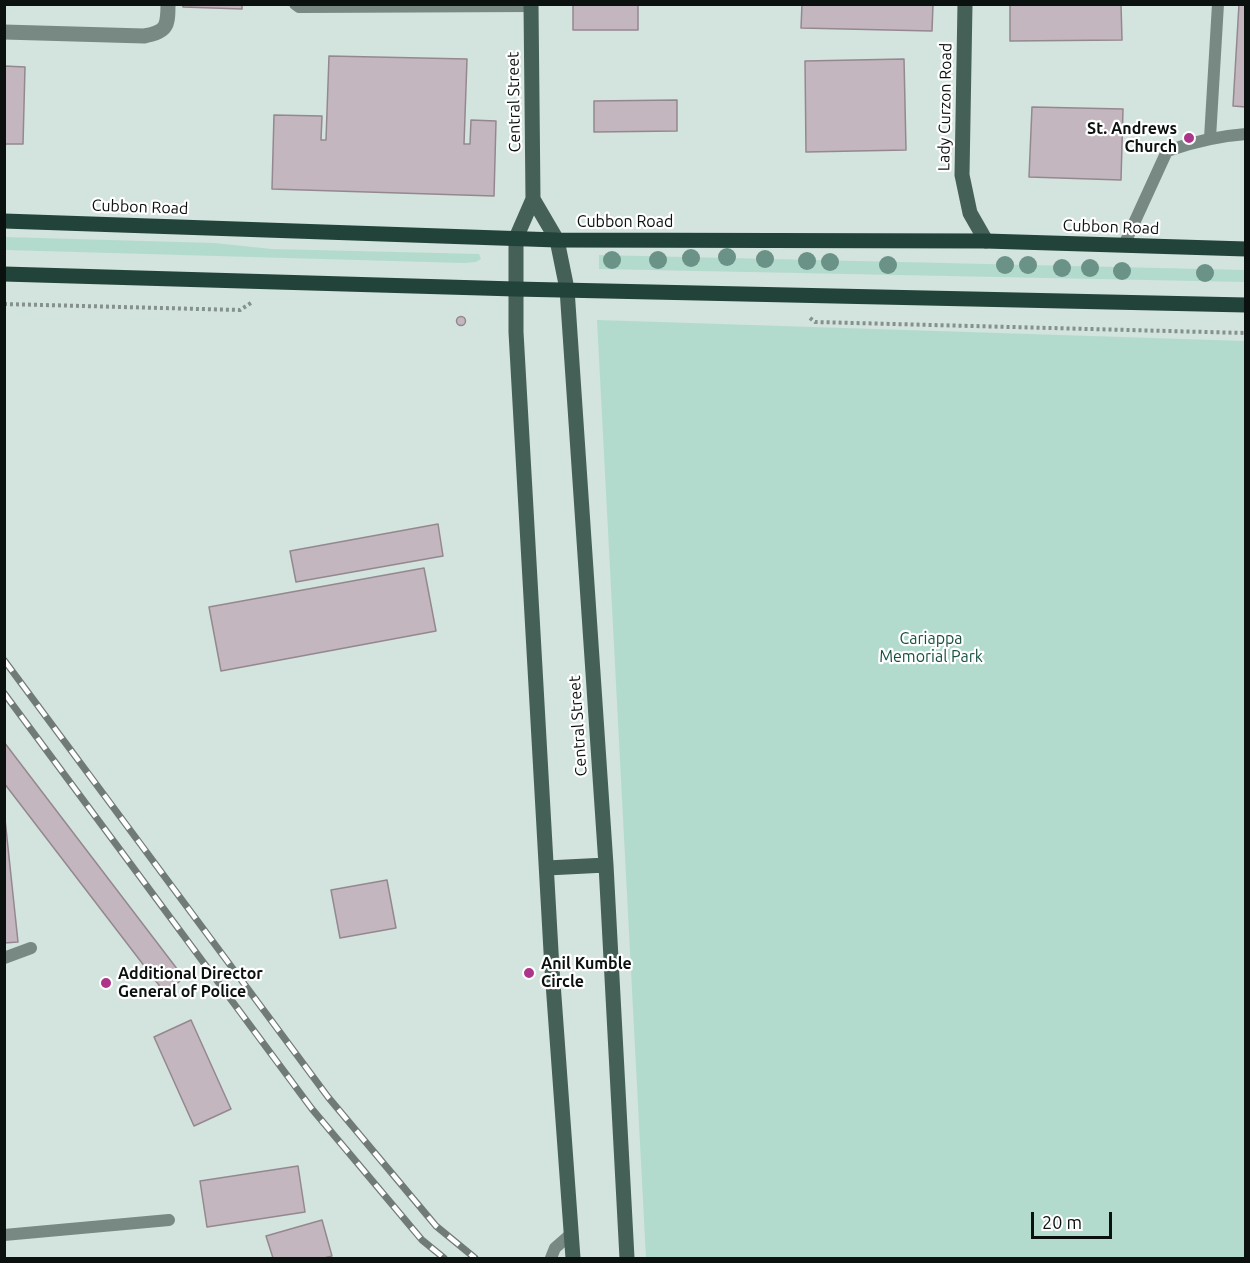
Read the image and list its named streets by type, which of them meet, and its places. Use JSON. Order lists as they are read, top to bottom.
{
  "streets": {
    "main road": ["Central Street", "Lady Curzon Road", "Cubbon Road"]
  },
  "crossings": [
    ["Central Street", "Cubbon Road"],
    ["Lady Curzon Road", "Cubbon Road"]
  ],
  "parks": ["Cariappa Memorial Park"],
  "places": ["St. Andrews Church", "Anil Kumble Circle", "Additional Director General of Police"],
  "scale_bar": "20 m"
}
